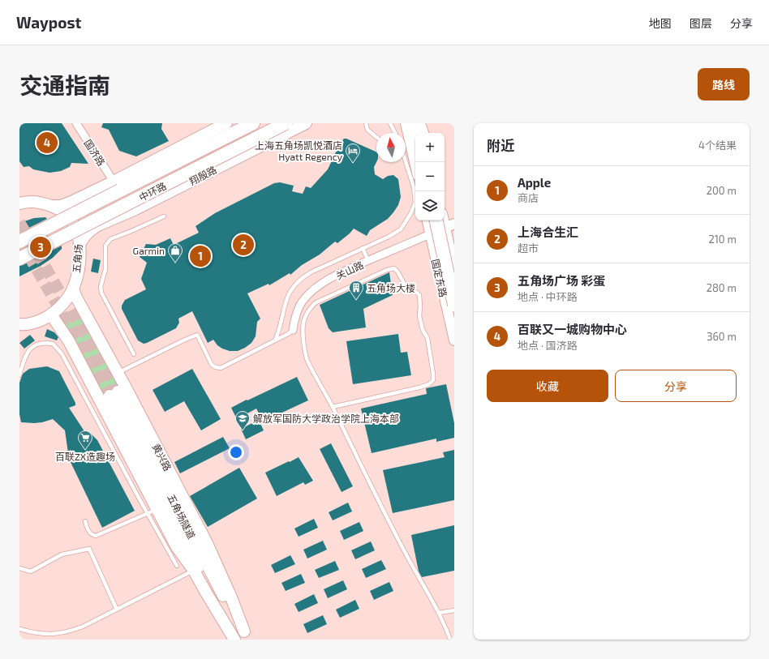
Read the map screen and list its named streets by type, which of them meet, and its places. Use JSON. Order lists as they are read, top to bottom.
{
  "streets": {
    "highway": ["中环路"],
    "main road": [
      "翔殷路",
      "五角场",
      "黄兴路",
      "五角场隧道"
    ],
    "street": ["国济路", "关山路", "国定东路"]
  },
  "crossings": [
    ["国济路", "中环路"],
    ["翔殷路", "五角场"],
    ["五角场", "黄兴路"],
    ["关山路", "国定东路"],
    ["黄兴路", "五角场隧道"]
  ],
  "places": {
    "hotel": ["上海五角场凯悦酒店 Hyatt Regency"],
    "shop": ["Garmin"],
    "building": ["五角场大楼"],
    "school or university": ["解放军国防大学政治学院上海本部"],
    "supermarket": ["百联ZX造趣场"]
  },
  "north": "top",
  "page": {
    "header": "Waypost",
    "nav": ["地图", "图层", "分享"],
    "title": "交通指南",
    "buttons": [
      "路线",
      ["收藏", "分享"]
    ],
    "heading": ["附近", "4个结果"],
    "pins": [
      "4",
      "2",
      "3",
      "1"
    ],
    "map_buttons": ["+", "−"],
    "list": [
      {
        "mark": "1",
        "name": "Apple",
        "note": "商店",
        "value": "200 m"
      },
      {
        "mark": "2",
        "name": "上海合生汇",
        "note": "超市",
        "value": "210 m"
      },
      {
        "mark": "3",
        "name": "五角场广场 彩蛋",
        "note": "地点 · 中环路",
        "value": "280 m"
      },
      {
        "mark": "4",
        "name": "百联又一城购物中心",
        "note": "地点 · 国济路",
        "value": "360 m"
      }
    ]
  }
}
